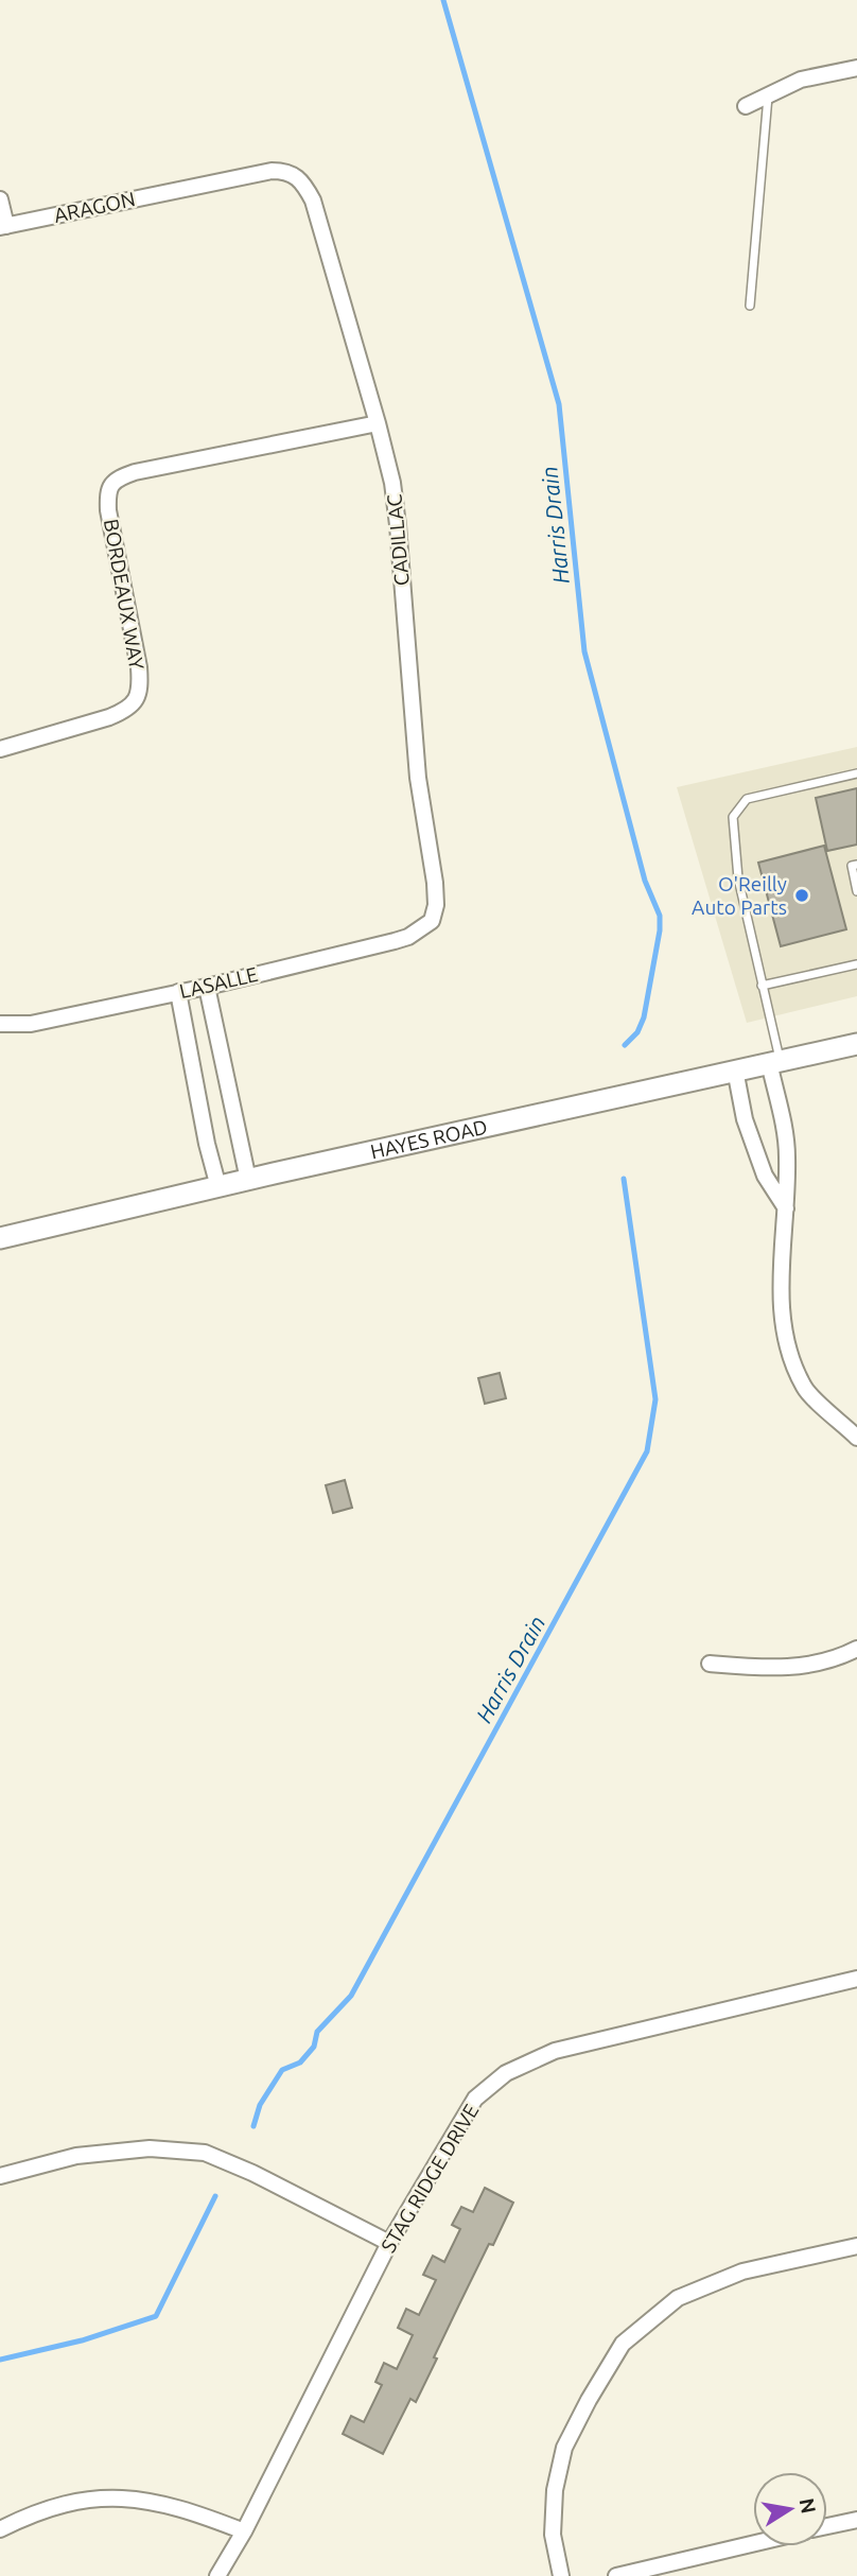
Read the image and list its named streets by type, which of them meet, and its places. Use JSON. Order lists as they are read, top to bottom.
{
  "streets": {
    "street": [
      "ARAGON",
      "CADILLAC",
      "BORDEAUX WAY",
      "LASALLE",
      "HAYES ROAD",
      "STAG RIDGE DRIVE"
    ]
  },
  "crossings": [
    ["ARAGON", "CADILLAC"],
    ["CADILLAC", "BORDEAUX WAY"],
    ["CADILLAC", "LASALLE"]
  ],
  "water": ["Harris Drain"],
  "places": ["O'Reilly Auto Parts"],
  "north": "right"
}
